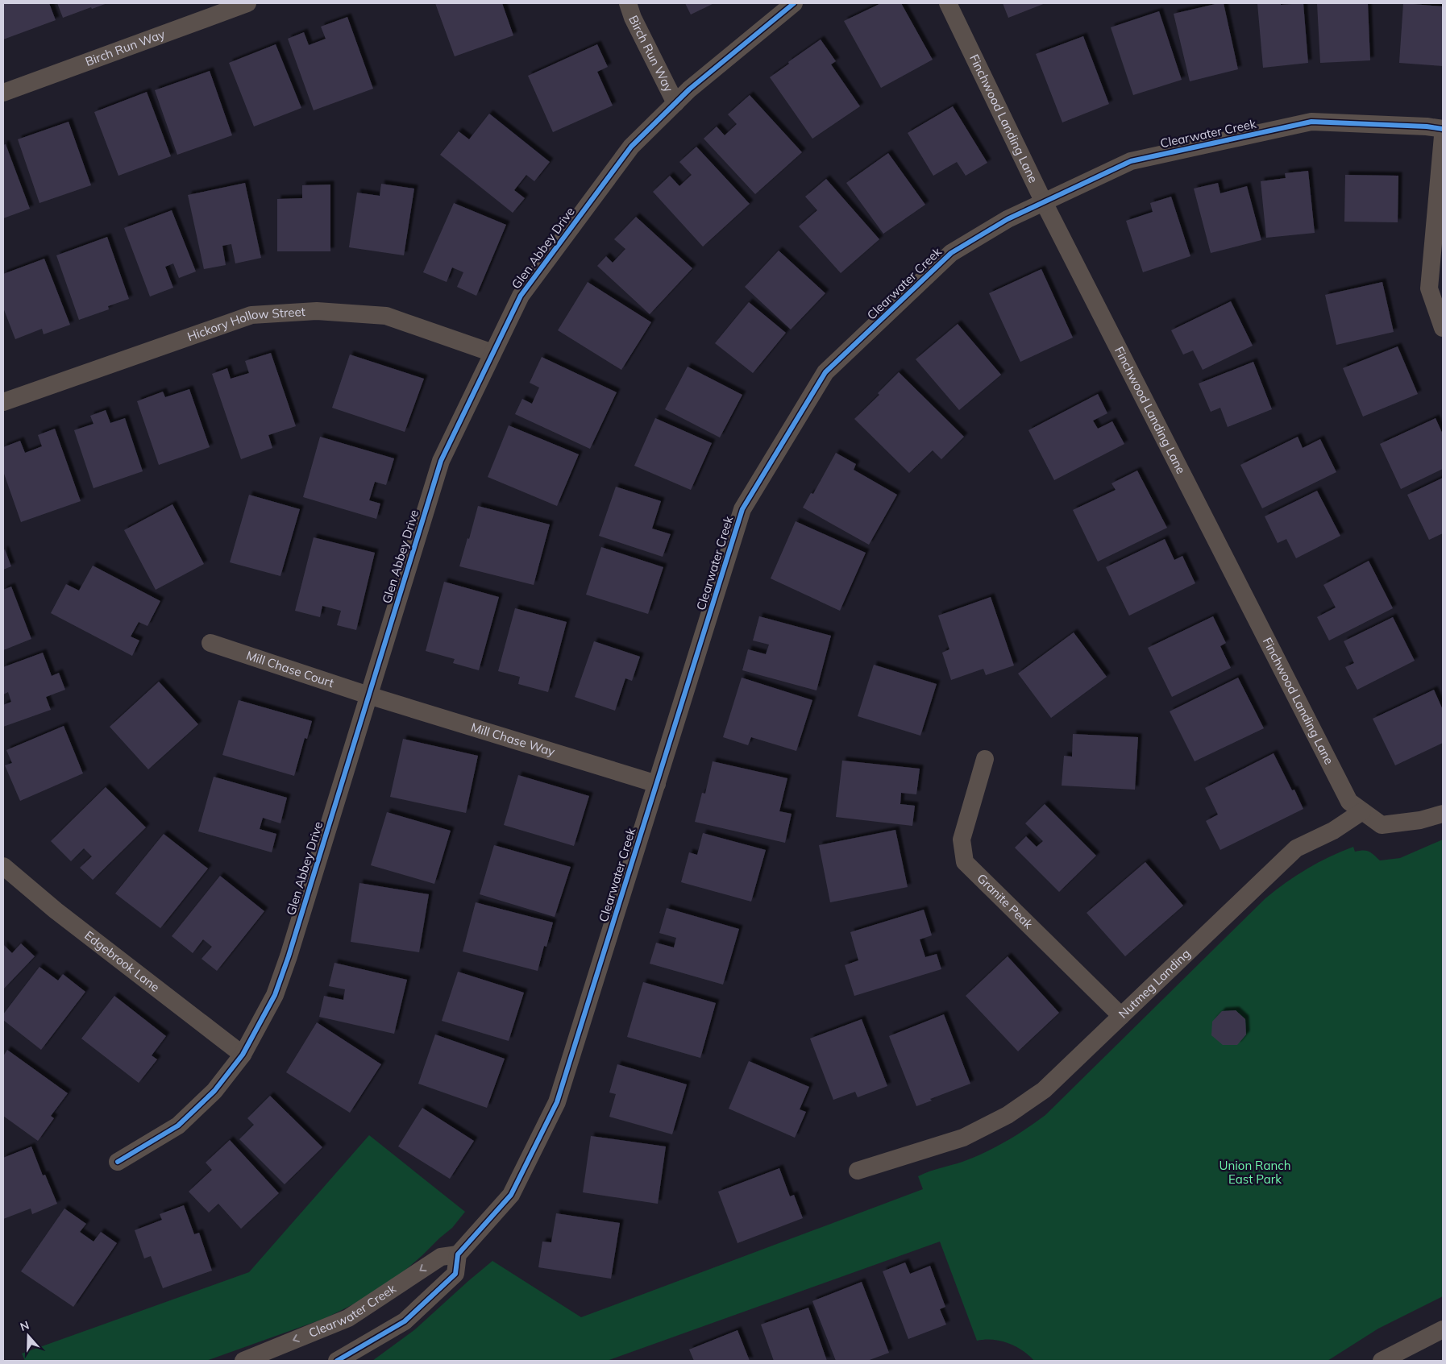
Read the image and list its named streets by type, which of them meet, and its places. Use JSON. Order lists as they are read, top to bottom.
{
  "streets": {
    "street": [
      "Birch Run Way",
      "Finchwood Landing Lane",
      "Clearwater Creek",
      "Glen Abbey Drive",
      "Hickory Hollow Street",
      "Mill Chase Court",
      "Mill Chase Way",
      "Granite Peak",
      "Edgebrook Lane",
      "Nutmeg Landing"
    ]
  },
  "crossings": [
    ["Birch Run Way", "Glen Abbey Drive"],
    ["Finchwood Landing Lane", "Clearwater Creek"],
    ["Finchwood Landing Lane", "Nutmeg Landing"],
    ["Clearwater Creek", "Mill Chase Way"],
    ["Glen Abbey Drive", "Hickory Hollow Street"],
    ["Glen Abbey Drive", "Mill Chase Court"],
    ["Glen Abbey Drive", "Mill Chase Way"],
    ["Glen Abbey Drive", "Edgebrook Lane"],
    ["Mill Chase Court", "Mill Chase Way"],
    ["Granite Peak", "Nutmeg Landing"]
  ],
  "parks": ["Union Ranch East Park"],
  "north": "top"
}
